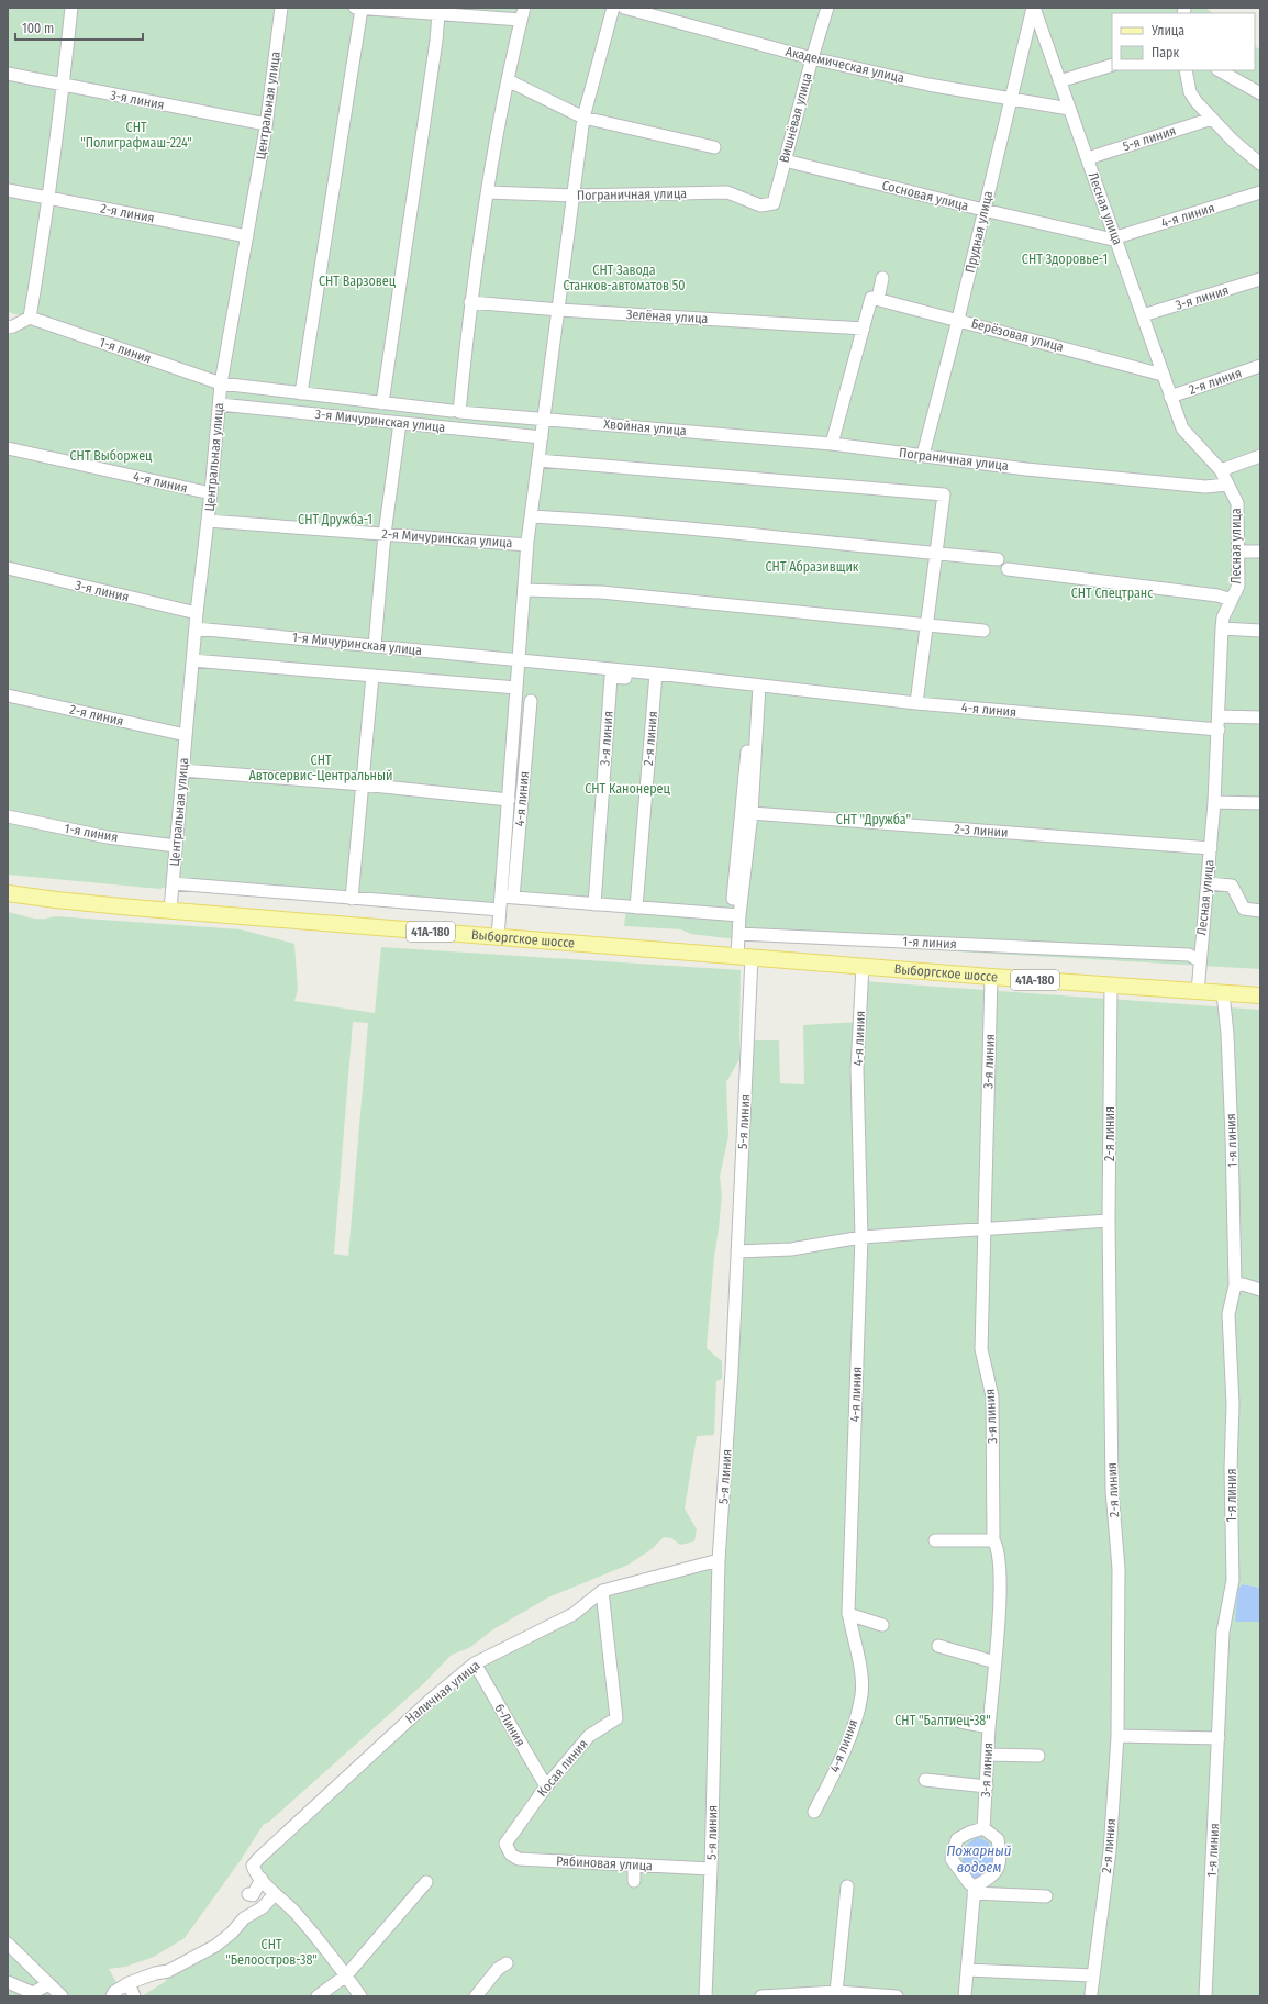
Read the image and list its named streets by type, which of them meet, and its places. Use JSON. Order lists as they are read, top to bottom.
{
  "streets": {
    "main road": ["41А-180", "Выборгское шоссе"],
    "street": [
      "Академическая улица",
      "3-я линия",
      "Центральная улица",
      "Вишнёвая улица",
      "5-я линия",
      "Пограничная улица",
      "Сосновая улица",
      "Лесная улица",
      "2-я линия",
      "4-я линия",
      "Прудная улица",
      "Зелёная улица",
      "Берёзовая улица",
      "1-я линия",
      "3-я Мичуринская улица",
      "Хвойная улица",
      "2-я Мичуринская улица",
      "1-я Мичуринская улица",
      "2-3 линии",
      "Наличная улица",
      "6-Линия",
      "Косая линия",
      "Рябиновая улица"
    ]
  },
  "crossings": [
    ["Академическая улица", "Вишнёвая улица"],
    ["Академическая улица", "Лесная улица"],
    ["Академическая улица", "Прудная улица"],
    ["3-я линия", "Центральная улица"],
    ["3-я линия", "Лесная улица"],
    ["3-я линия", "2-я линия"],
    ["3-я линия", "4-я линия"],
    ["3-я линия", "1-я Мичуринская улица"],
    ["3-я линия", "Выборгское шоссе"],
    ["Центральная улица", "2-я линия"],
    ["Центральная улица", "4-я линия"],
    ["Центральная улица", "1-я линия"],
    ["Центральная улица", "3-я Мичуринская улица"],
    ["Центральная улица", "2-я Мичуринская улица"],
    ["Центральная улица", "1-я Мичуринская улица"],
    ["Центральная улица", "41А-180"],
    ["Центральная улица", "Выборгское шоссе"],
    ["Вишнёвая улица", "Пограничная улица"],
    ["Вишнёвая улица", "Сосновая улица"],
    ["5-я линия", "Лесная улица"],
    ["5-я линия", "1-я линия"],
    ["5-я линия", "Выборгское шоссе"],
    ["5-я линия", "Наличная улица"],
    ["5-я линия", "Рябиновая улица"],
    ["Пограничная улица", "Лесная улица"],
    ["Пограничная улица", "Прудная улица"],
    ["Пограничная улица", "Хвойная улица"],
    ["Сосновая улица", "Лесная улица"],
    ["Сосновая улица", "4-я линия"],
    ["Сосновая улица", "Прудная улица"],
    ["Лесная улица", "2-я линия"],
    ["Лесная улица", "4-я линия"],
    ["Лесная улица", "Прудная улица"],
    ["Лесная улица", "Берёзовая улица"],
    ["Лесная улица", "1-я линия"],
    ["Лесная улица", "2-3 линии"],
    ["Лесная улица", "Выборгское шоссе"],
    ["2-я линия", "4-я линия"],
    ["2-я линия", "1-я Мичуринская улица"],
    ["2-я линия", "Выборгское шоссе"],
    ["4-я линия", "1-я Мичуринская улица"],
    ["4-я линия", "Выборгское шоссе"],
    ["Прудная улица", "Берёзовая улица"],
    ["1-я линия", "Хвойная улица"],
    ["1-я линия", "Выборгское шоссе"],
    ["41А-180", "Выборгское шоссе"],
    ["Наличная улица", "6-Линия"],
    ["Наличная улица", "Косая линия"],
    ["6-Линия", "Косая линия"],
    ["Косая линия", "Рябиновая улица"]
  ],
  "water": ["Пожарный водоем"],
  "parks": [
    "СНТ \"Полиграфмаш-224\"",
    "СНТ Здоровье-1",
    "СНТ Завода Станков-автоматов 50",
    "СНТ Варзовец",
    "СНТ Выборжец",
    "СНТ Дружба-1",
    "СНТ Абразивщик",
    "СНТ Спецтранс",
    "СНТ Автосервис-Центральный",
    "СНТ Канонерец",
    "СНТ \"Дружба\"",
    "СНТ \"Балтиец-38\"",
    "СНТ \"Белоостров-38\""
  ],
  "legend": ["Улица", "Парк"],
  "scale_bar": "100 m"
}
